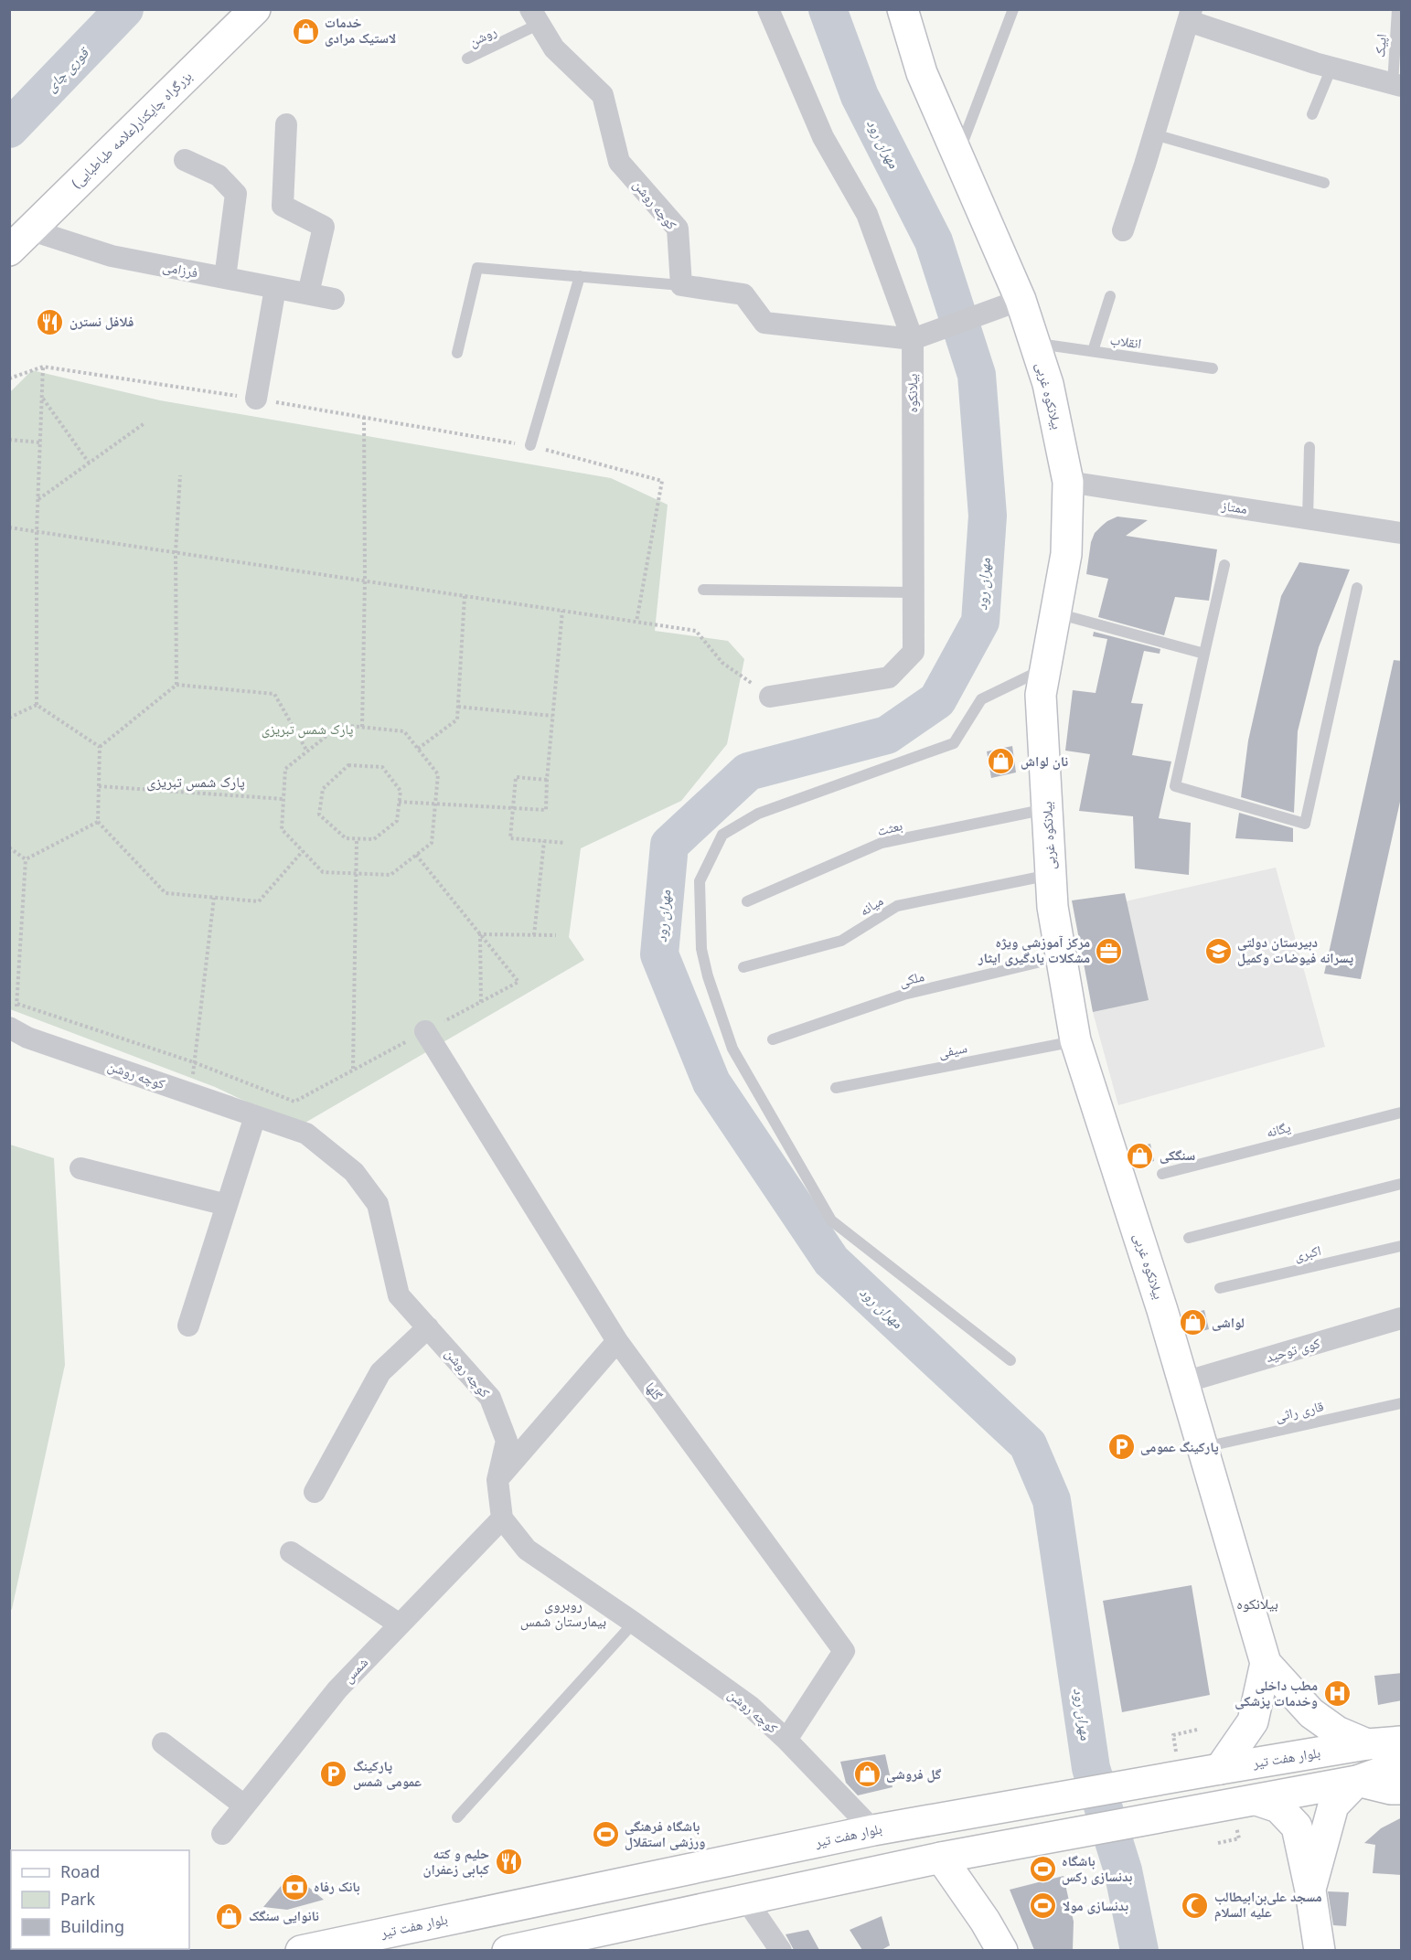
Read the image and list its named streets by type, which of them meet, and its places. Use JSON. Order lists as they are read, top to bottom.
{
  "streets": {
    "main road": ["بزرگراه چایکنار(علامه طباطبایی)", "بیلانکوه غربی", "بلوار هفت تیر"],
    "street": [
      "کوچه روشن",
      "فرزامی",
      "بیلانکوه",
      "ممتاز",
      "کوی توحید",
      "گلها",
      "شمس"
    ],
    "lane": [
      "روشن",
      "اپیک",
      "انقلاب",
      "بعثت",
      "میانه",
      "ملکی",
      "سیفی",
      "یگانه",
      "اکبری",
      "قاری راثی"
    ]
  },
  "crossings": [
    ["روشن", "کوچه روشن"],
    ["بزرگراه چایکنار(علامه طباطبایی)", "فرزامی"],
    ["کوچه روشن", "گلها"],
    ["کوچه روشن", "شمس"],
    ["کوچه روشن", "بلوار هفت تیر"],
    ["انقلاب", "بیلانکوه غربی"],
    ["بیلانکوه غربی", "ممتاز"],
    ["بیلانکوه غربی", "بعثت"],
    ["بیلانکوه غربی", "میانه"],
    ["بیلانکوه غربی", "ملکی"],
    ["بیلانکوه غربی", "سیفی"],
    ["بیلانکوه غربی", "کوی توحید"],
    ["بیلانکوه غربی", "قاری راثی"],
    ["بیلانکوه غربی", "بلوار هفت تیر"]
  ],
  "districts": ["پارک شمس تبریزی", "بیلانکوه", "روبروی بیمارستان شمس"],
  "water": ["قوری چای", "مهران رود"],
  "parks": ["پارک شمس تبریزی"],
  "places": {
    "shop": [
      "خدمات لاستیک مرادی",
      "نان لواش",
      "سنگکی",
      "لواشی",
      "گل فروشی",
      "نانوایی سنگک"
    ],
    "restaurant": ["فلافل نسترن", "حلیم و کته کبابی زعفران"],
    "office": ["مرکز آموزشی ویژه مشکلات یادگیری ایثار"],
    "school or university": ["دبیرستان دولتی پسرانه فیوضات وکمیل"],
    "parking": ["پارکینگ عمومی", "پارکینگ عمومی شمس"],
    "hospital": ["مطب داخلی وخدمات پزشکی"],
    "sports": ["باشگاه فرهنگی ورزشی استقلال", "باشگاه بدنسازی رکس", "بدنسازی مولا"],
    "bank": ["بانک رفاه"],
    "mosque": ["مسجد علی‌بن‌ابیطالب علیه السلام"]
  },
  "legend": ["Road", "Park", "Building"]
}
